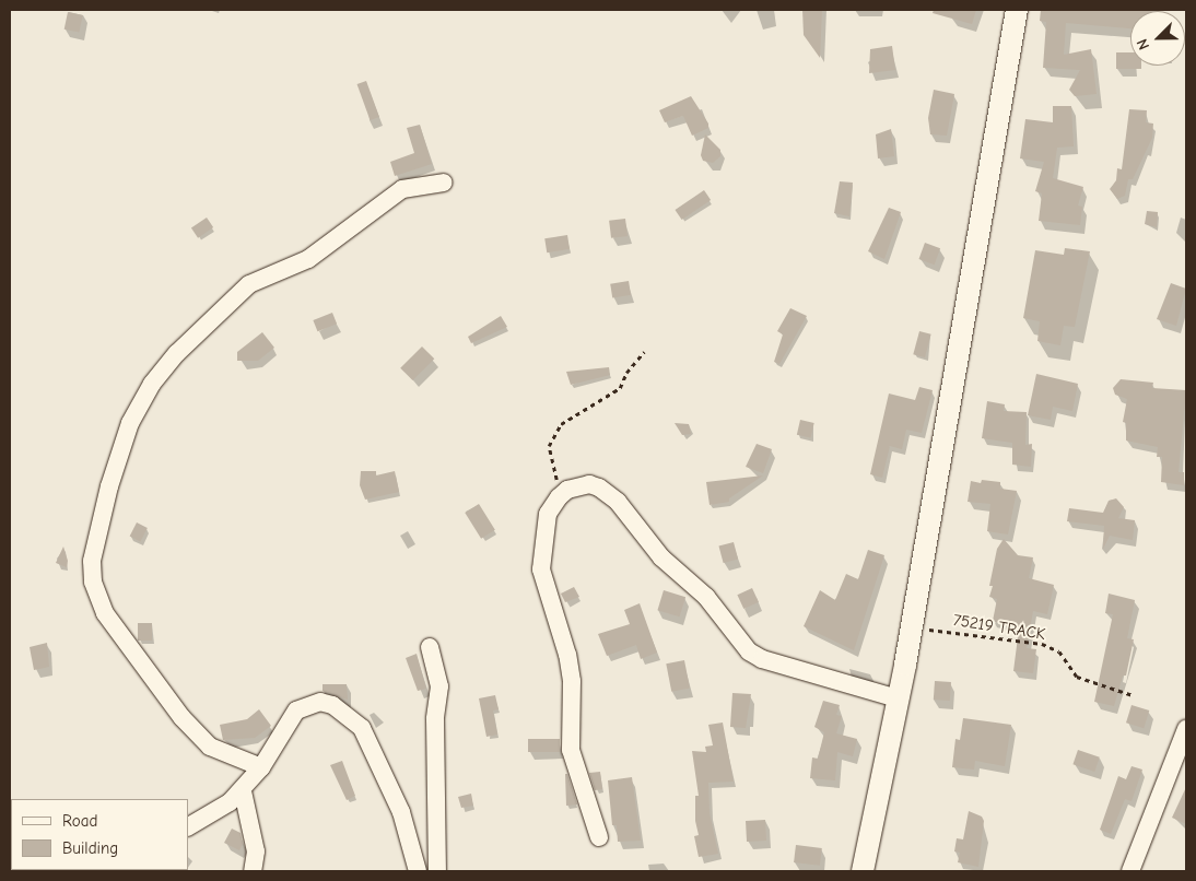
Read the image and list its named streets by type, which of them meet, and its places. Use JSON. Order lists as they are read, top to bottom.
{
  "streets": {
    "path": ["75219 TRACK"]
  },
  "legend": ["Road", "Building"],
  "north": "bottom left"
}
